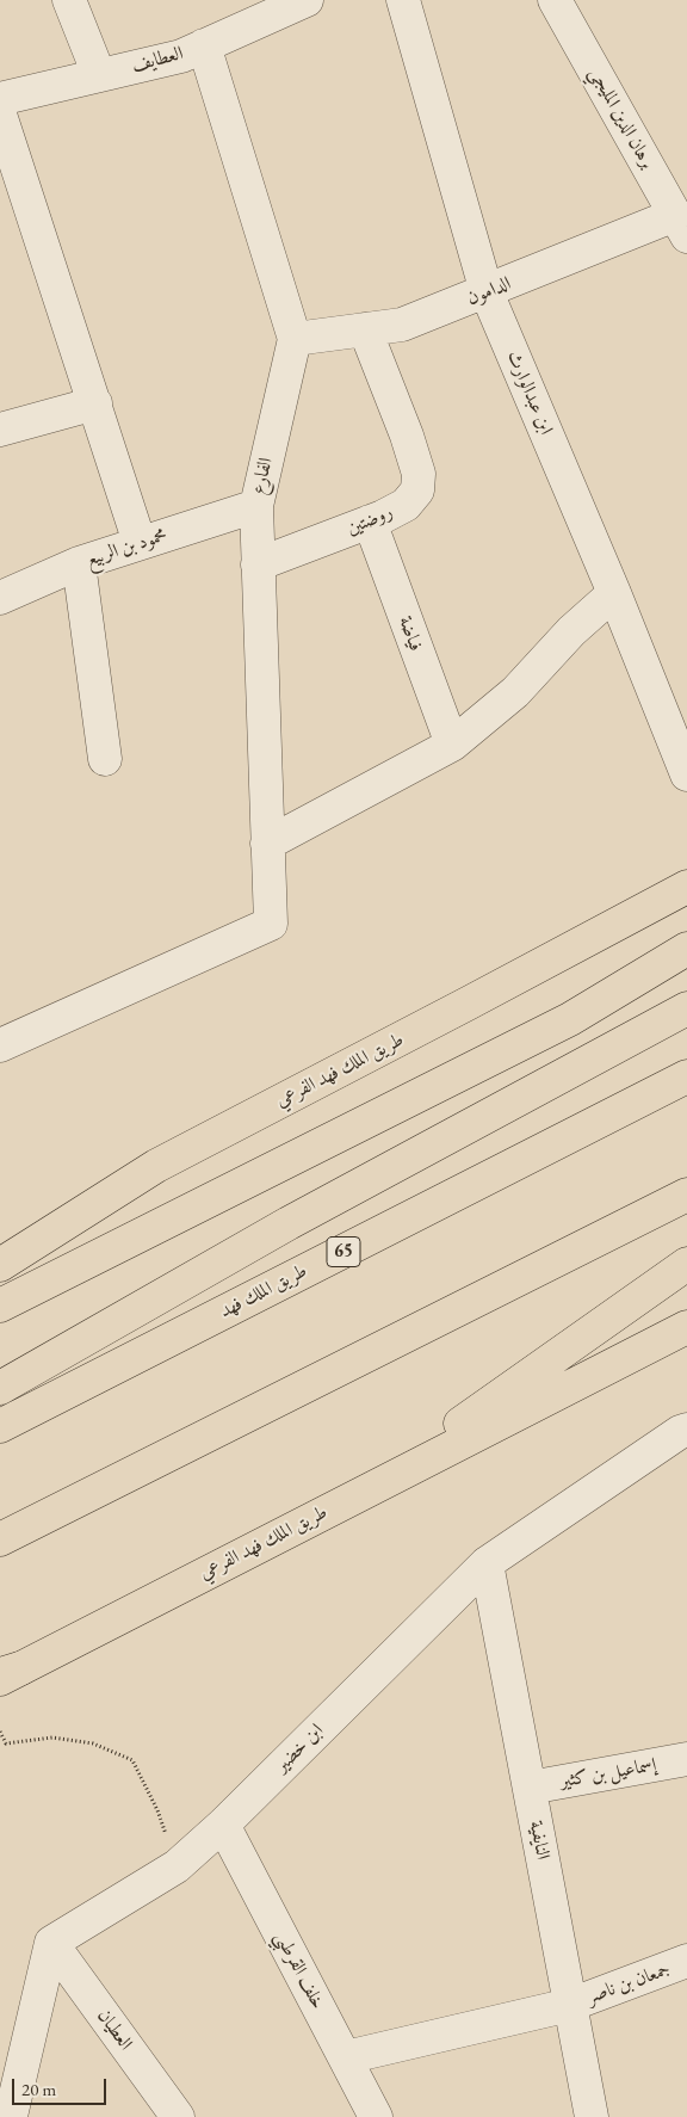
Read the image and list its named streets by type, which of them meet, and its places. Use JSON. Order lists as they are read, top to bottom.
{
  "streets": {
    "main road": ["طريق الملك فهد الفرعي", "65", "طريق الملك فهد"],
    "street": [
      "العطايف",
      "برهان الدين المليجي",
      "الدامون",
      "ابن عبدالوارث",
      "الفارع",
      "روضتين",
      "محمود بن الربيع",
      "فياضة",
      "ابن خضير",
      "إسماعيل بن كثير",
      "النايفية",
      "خلف القرطبي",
      "جمعان بن ناصر",
      "العطيان"
    ]
  },
  "crossings": [
    ["برهان الدين المليجي", "الدامون"],
    ["الدامون", "ابن عبدالوارث"],
    ["الدامون", "الفارع"],
    ["الدامون", "روضتين"],
    ["الفارع", "روضتين"],
    ["الفارع", "محمود بن الربيع"],
    ["روضتين", "فياضة"],
    ["ابن خضير", "النايفية"],
    ["ابن خضير", "خلف القرطبي"],
    ["ابن خضير", "العطيان"],
    ["إسماعيل بن كثير", "النايفية"],
    ["النايفية", "جمعان بن ناصر"],
    ["خلف القرطبي", "جمعان بن ناصر"]
  ],
  "scale_bar": "20 m"
}
